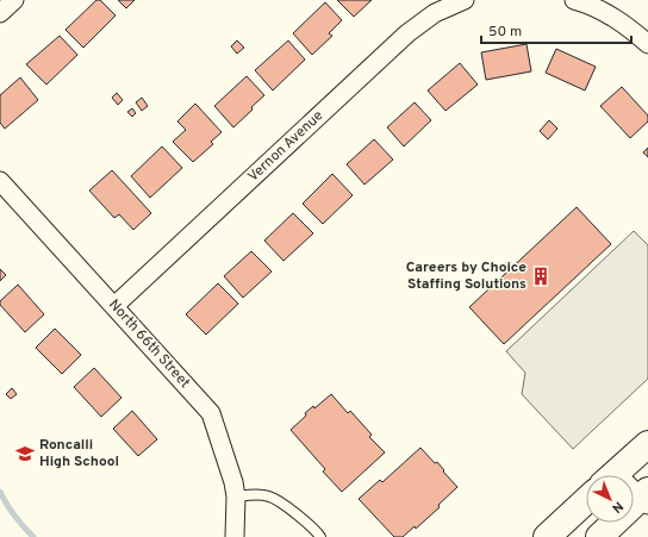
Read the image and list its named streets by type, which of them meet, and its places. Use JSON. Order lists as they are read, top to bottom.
{
  "streets": {
    "street": ["Vernon Avenue", "North 66th Street"]
  },
  "crossings": [
    ["Vernon Avenue", "North 66th Street"]
  ],
  "places": {
    "building": ["Careers by Choice Staffing Solutions"],
    "school or university": ["Roncalli High School"]
  },
  "scale_bar": "50 m",
  "north": "bottom right"
}
